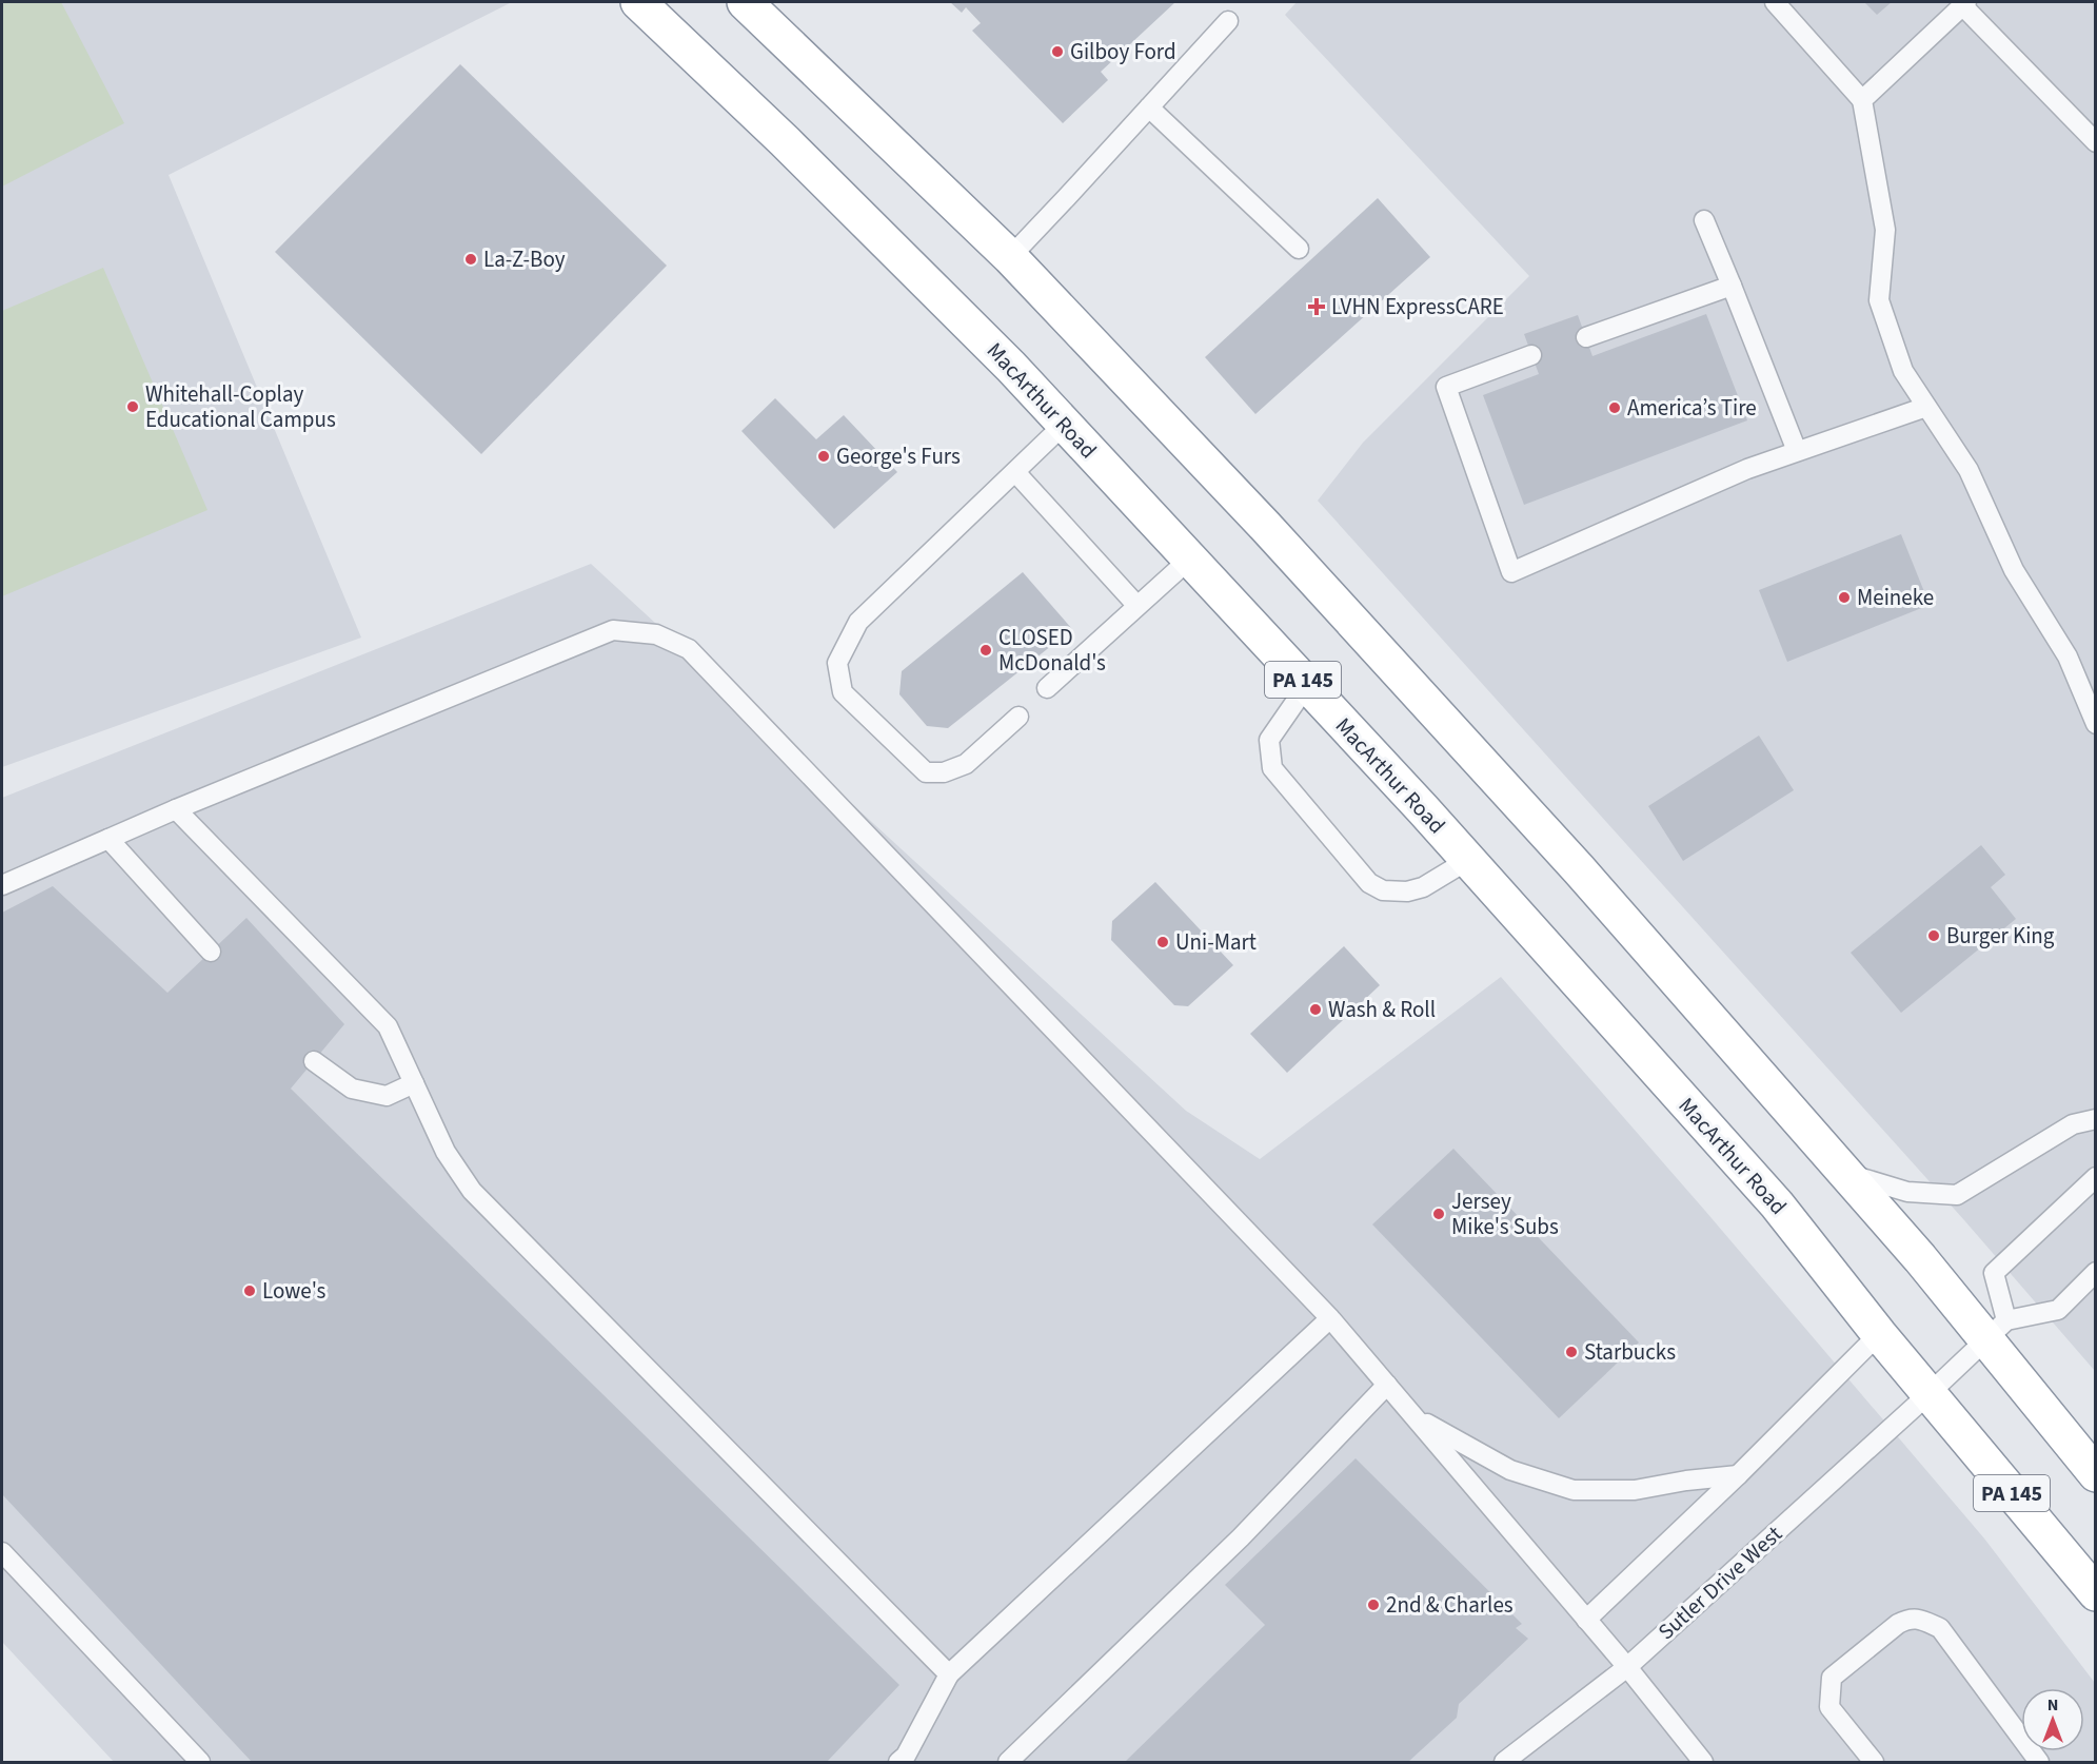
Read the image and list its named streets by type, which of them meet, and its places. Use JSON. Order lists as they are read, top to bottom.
{
  "streets": {
    "highway": ["MacArthur Road", "PA 145"],
    "lane": ["Sutler Drive West"]
  },
  "crossings": [
    ["MacArthur Road", "Sutler Drive West"]
  ],
  "places": {
    "other": [
      "Gilboy Ford",
      "La-Z-Boy",
      "Whitehall-Coplay Educational Campus",
      "America’s Tire",
      "George's Furs",
      "Meineke",
      "CLOSED McDonald's",
      "Burger King",
      "Uni-Mart",
      "Wash & Roll",
      "Jersey Mike's Subs",
      "Lowe's",
      "Starbucks",
      "2nd & Charles"
    ],
    "health": ["LVHN ExpressCARE"]
  },
  "north": "top"
}
